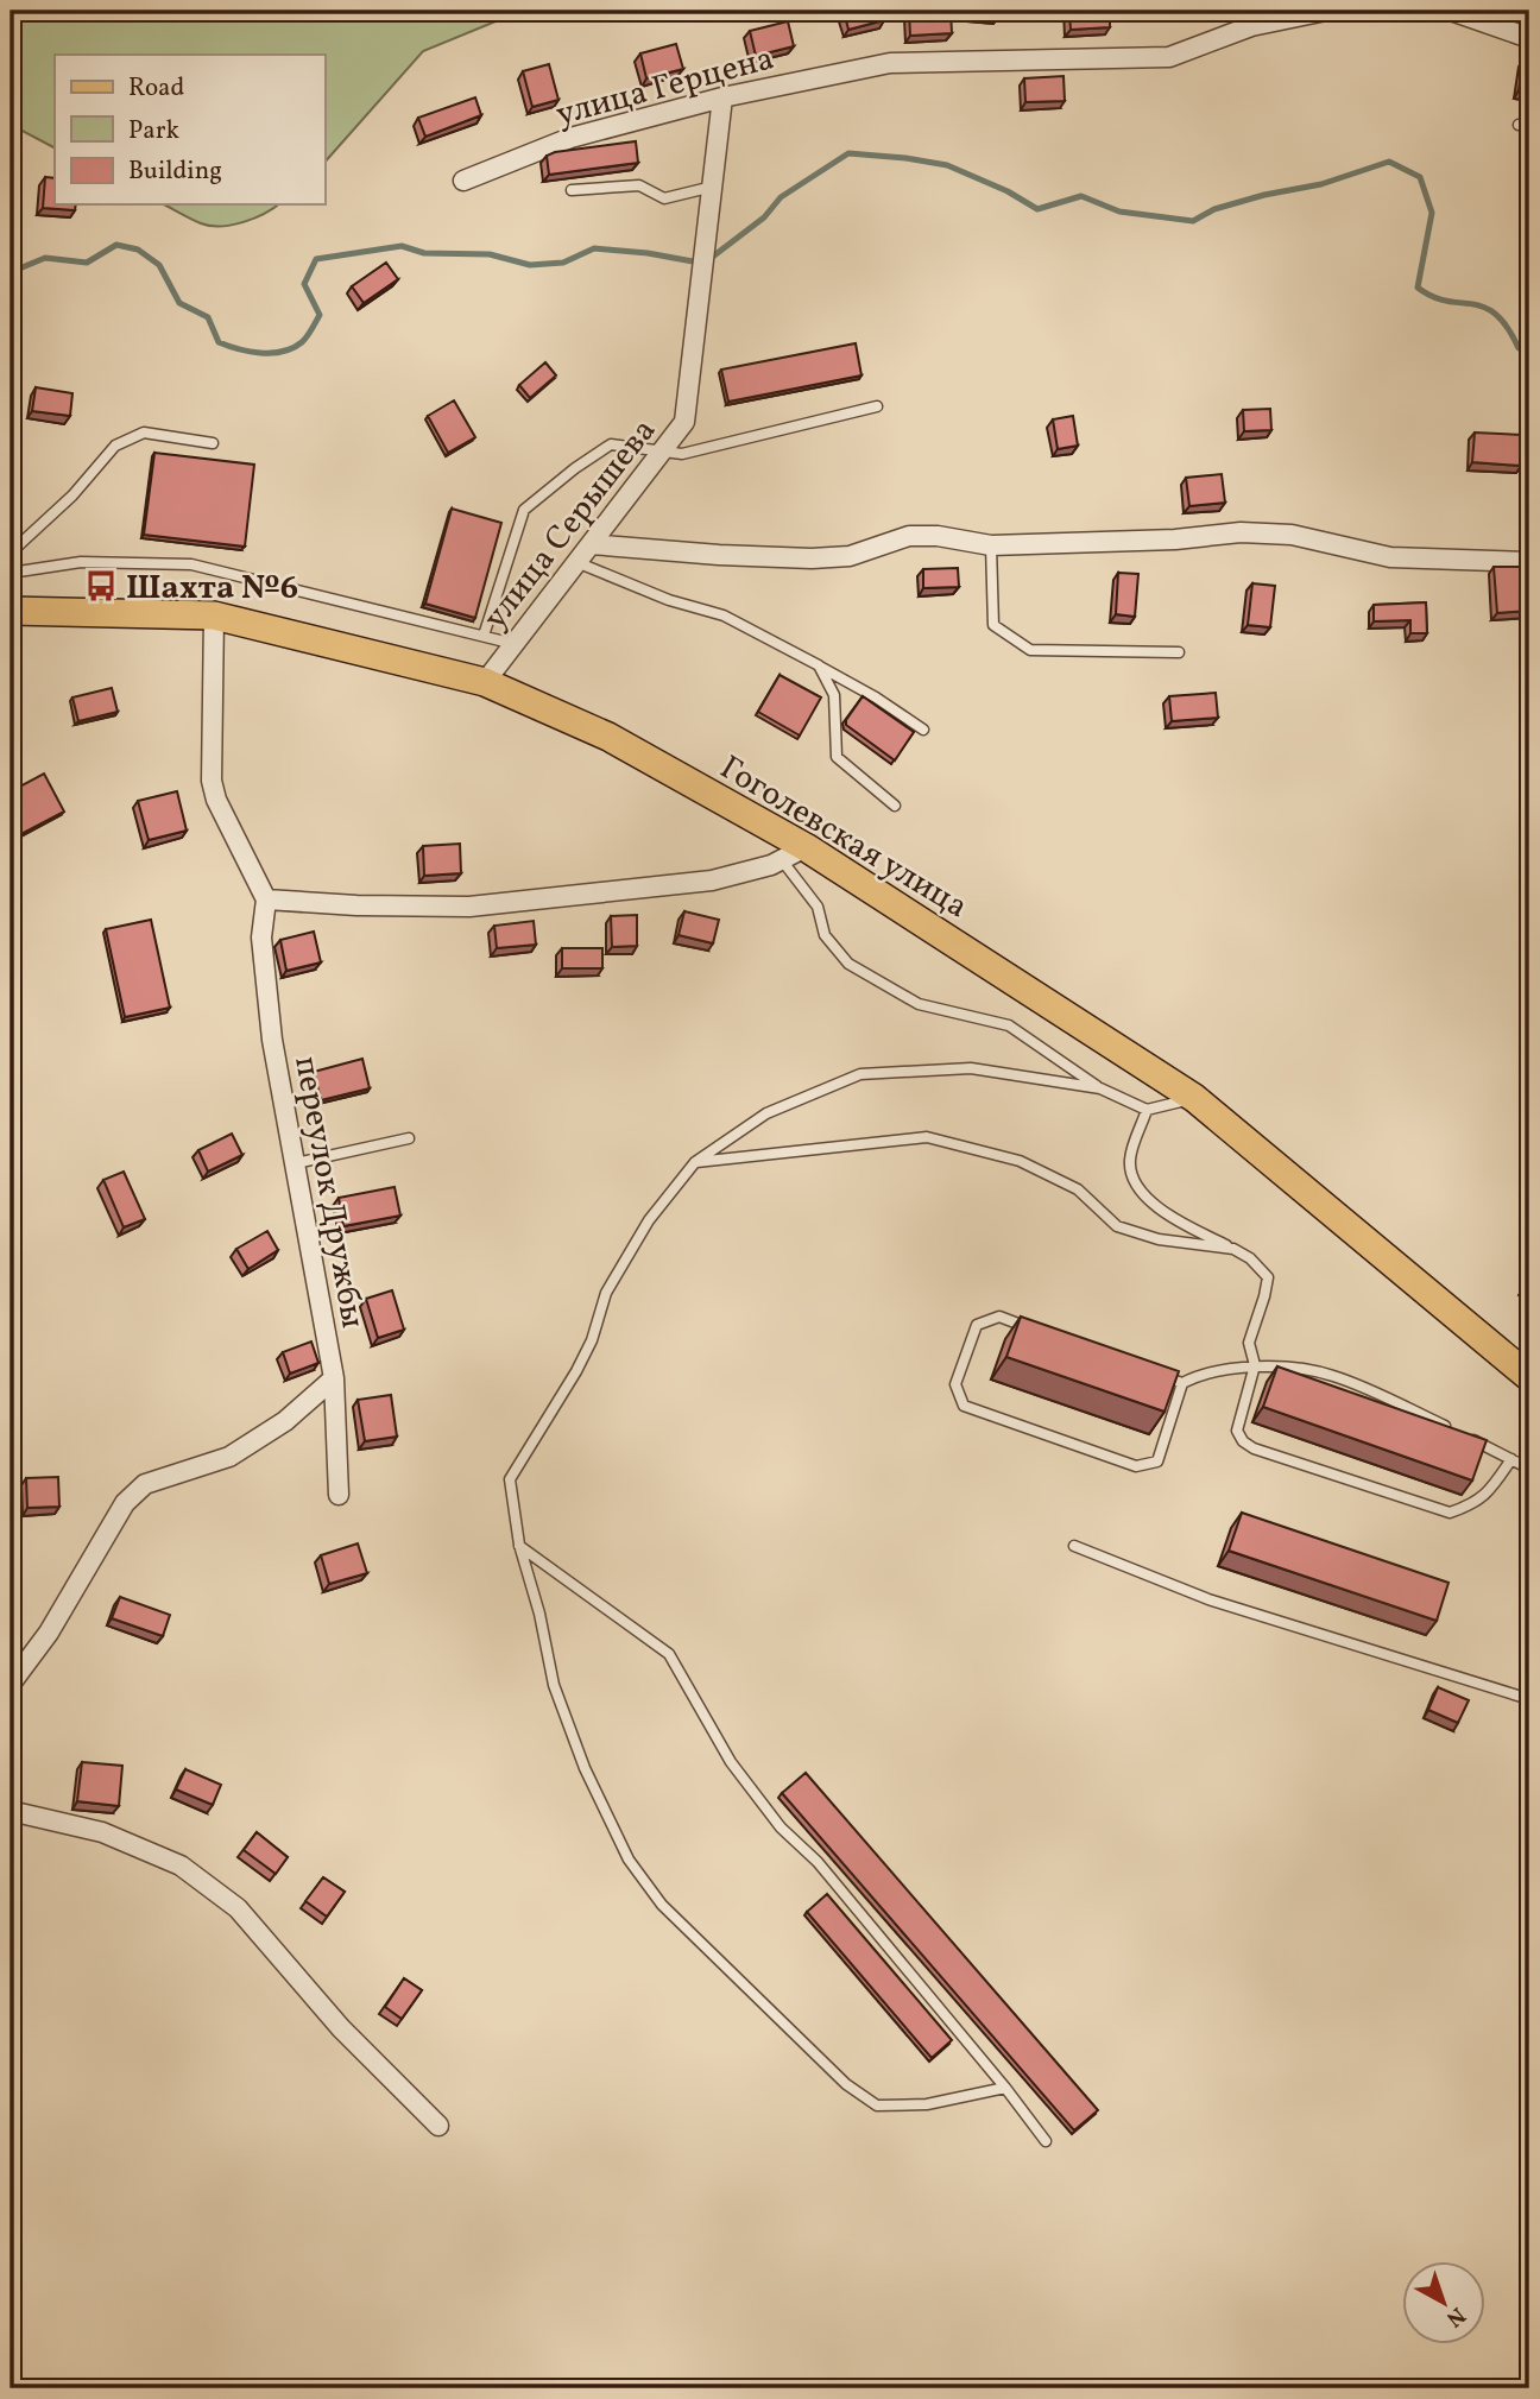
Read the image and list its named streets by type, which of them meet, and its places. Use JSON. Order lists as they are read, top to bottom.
{
  "streets": {
    "main road": ["Гоголевская улица"],
    "street": ["улица Герцена", "улица Серышева", "переулок Дружбы"]
  },
  "crossings": [
    ["улица Герцена", "улица Серышева"],
    ["улица Серышева", "Гоголевская улица"]
  ],
  "places": {
    "bus stop": ["Шахта №6"]
  },
  "legend": ["Road", "Park", "Building"],
  "north": "bottom right"
}
